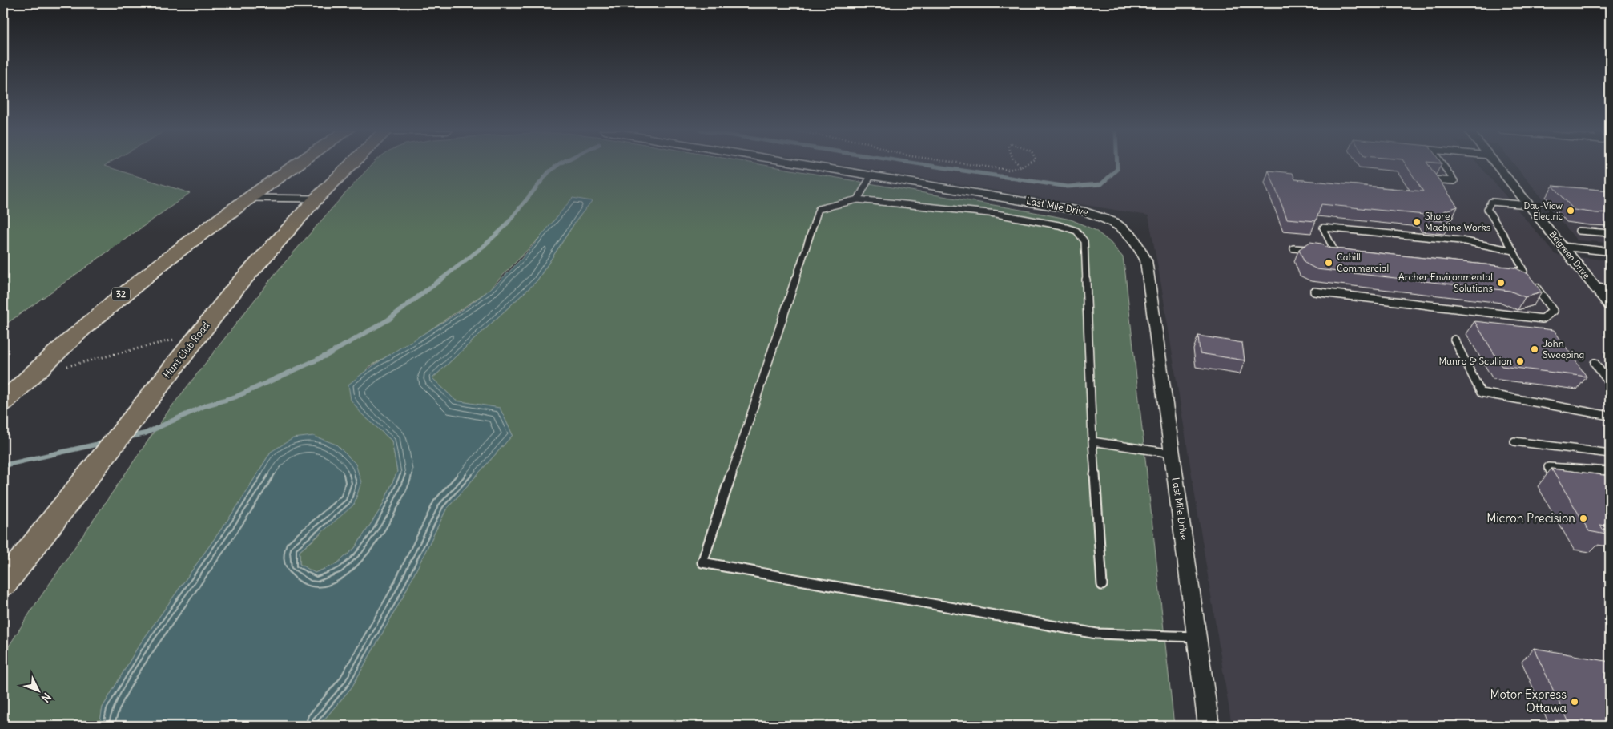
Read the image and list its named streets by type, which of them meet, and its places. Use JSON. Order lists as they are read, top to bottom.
{
  "streets": {
    "main road": ["32", "Hunt Club Road"],
    "street": ["Last Mile Drive", "Belgreen Drive"]
  },
  "places": [
    "Day-View Electric",
    "Shore Machine Works",
    "Cahill Commercial",
    "Archer Environmental Solutions",
    "John Sweeping",
    "Munro & Scullion",
    "Micron Precision",
    "Motor Express Ottawa"
  ],
  "north": "bottom right"
}
